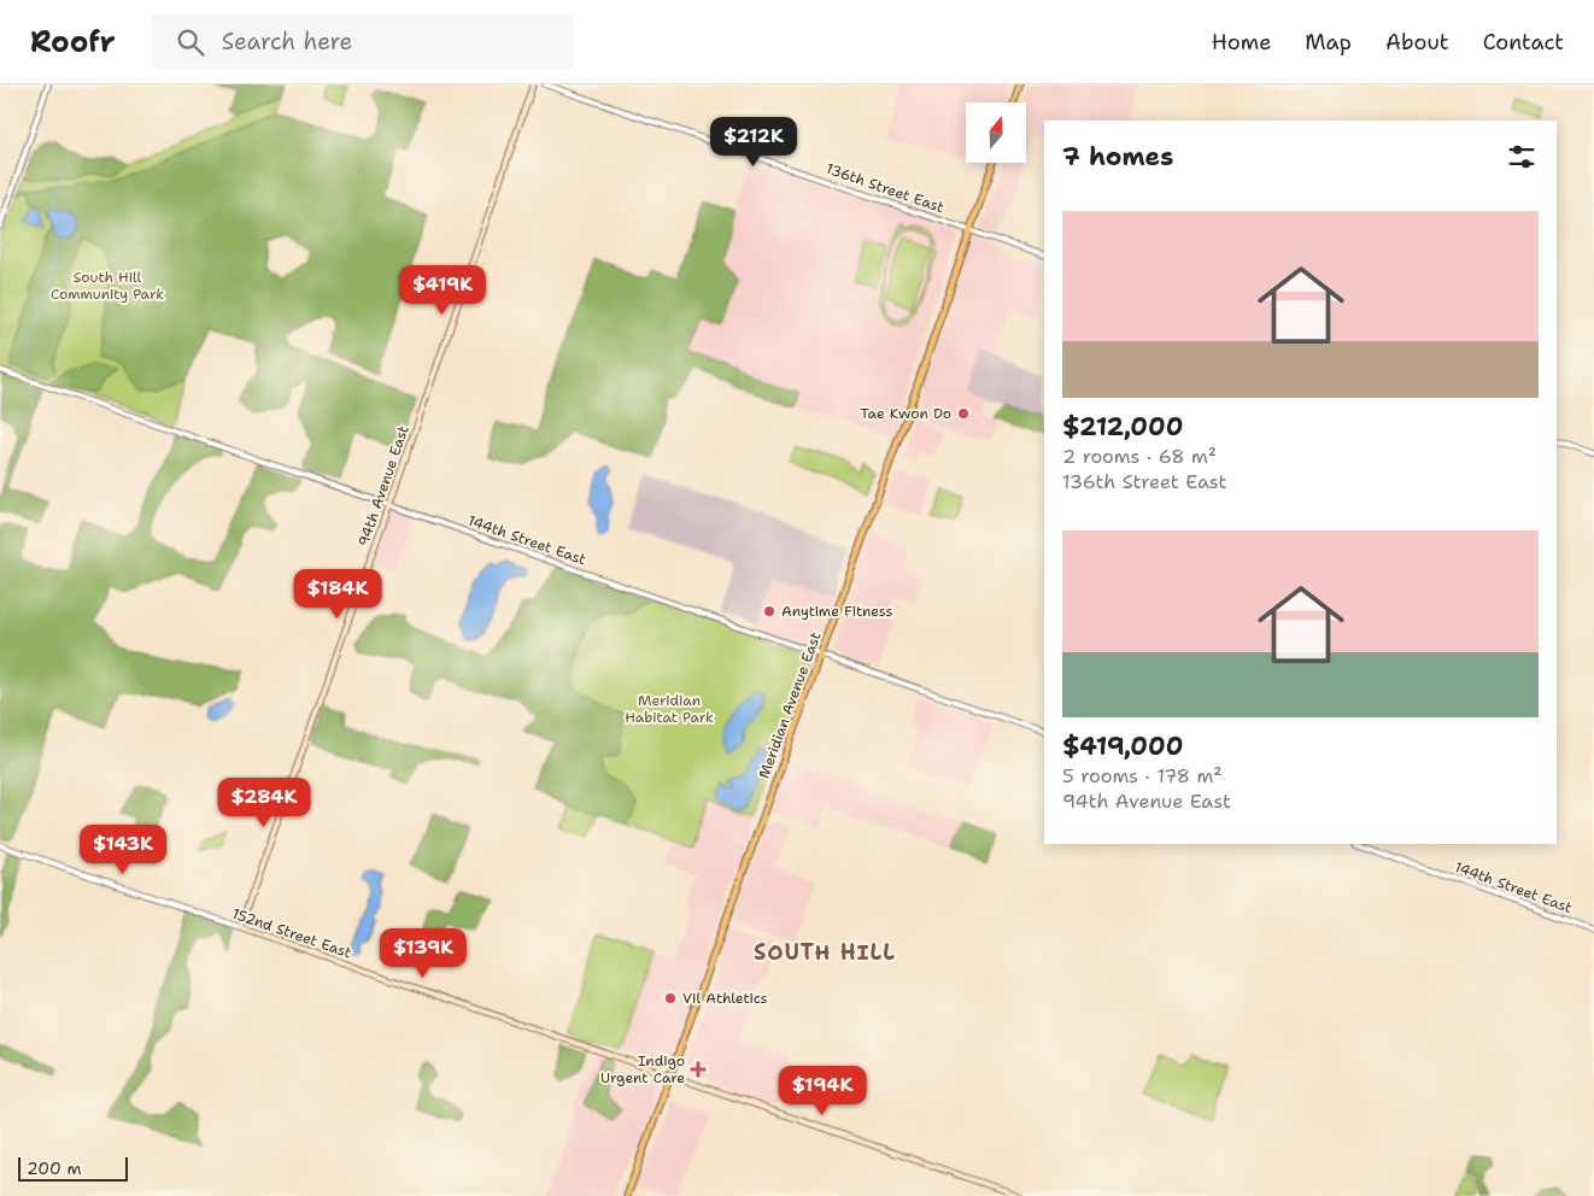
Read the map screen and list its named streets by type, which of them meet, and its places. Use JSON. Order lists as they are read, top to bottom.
{
  "streets": {
    "main road": ["94th Avenue East", "Meridian Avenue East", "152nd Street East"],
    "street": ["136th Street East", "144th Street East"]
  },
  "crossings": [
    ["136th Street East", "Meridian Avenue East"],
    ["94th Avenue East", "144th Street East"],
    ["94th Avenue East", "152nd Street East"],
    ["144th Street East", "Meridian Avenue East"],
    ["Meridian Avenue East", "152nd Street East"]
  ],
  "districts": ["SOUTH HILL"],
  "parks": ["South Hill Community Park", "Meridian Habitat Park"],
  "places": {
    "other": ["Tae Kwon Do", "Anytime Fitness", "Vil Athletics"],
    "health": ["Indigo Urgent Care"]
  },
  "scale_bar": "200 m",
  "north": "top",
  "page": {
    "header": "Roofr",
    "search": "Search here",
    "nav": [
      "Home",
      "Map",
      "About",
      "Contact"
    ],
    "price": [
      "$212K",
      "$419K",
      "$184K",
      "$284K",
      "$143K",
      "$139K",
      "$194K"
    ],
    "heading": "7 homes",
    "list": [
      {
        "name": "$212,000",
        "note": "2 rooms · 68 m² · 136th Street East"
      },
      {
        "name": "$419,000",
        "note": "5 rooms · 178 m² · 94th Avenue East"
      }
    ],
    "scale": "200 m"
  }
}
